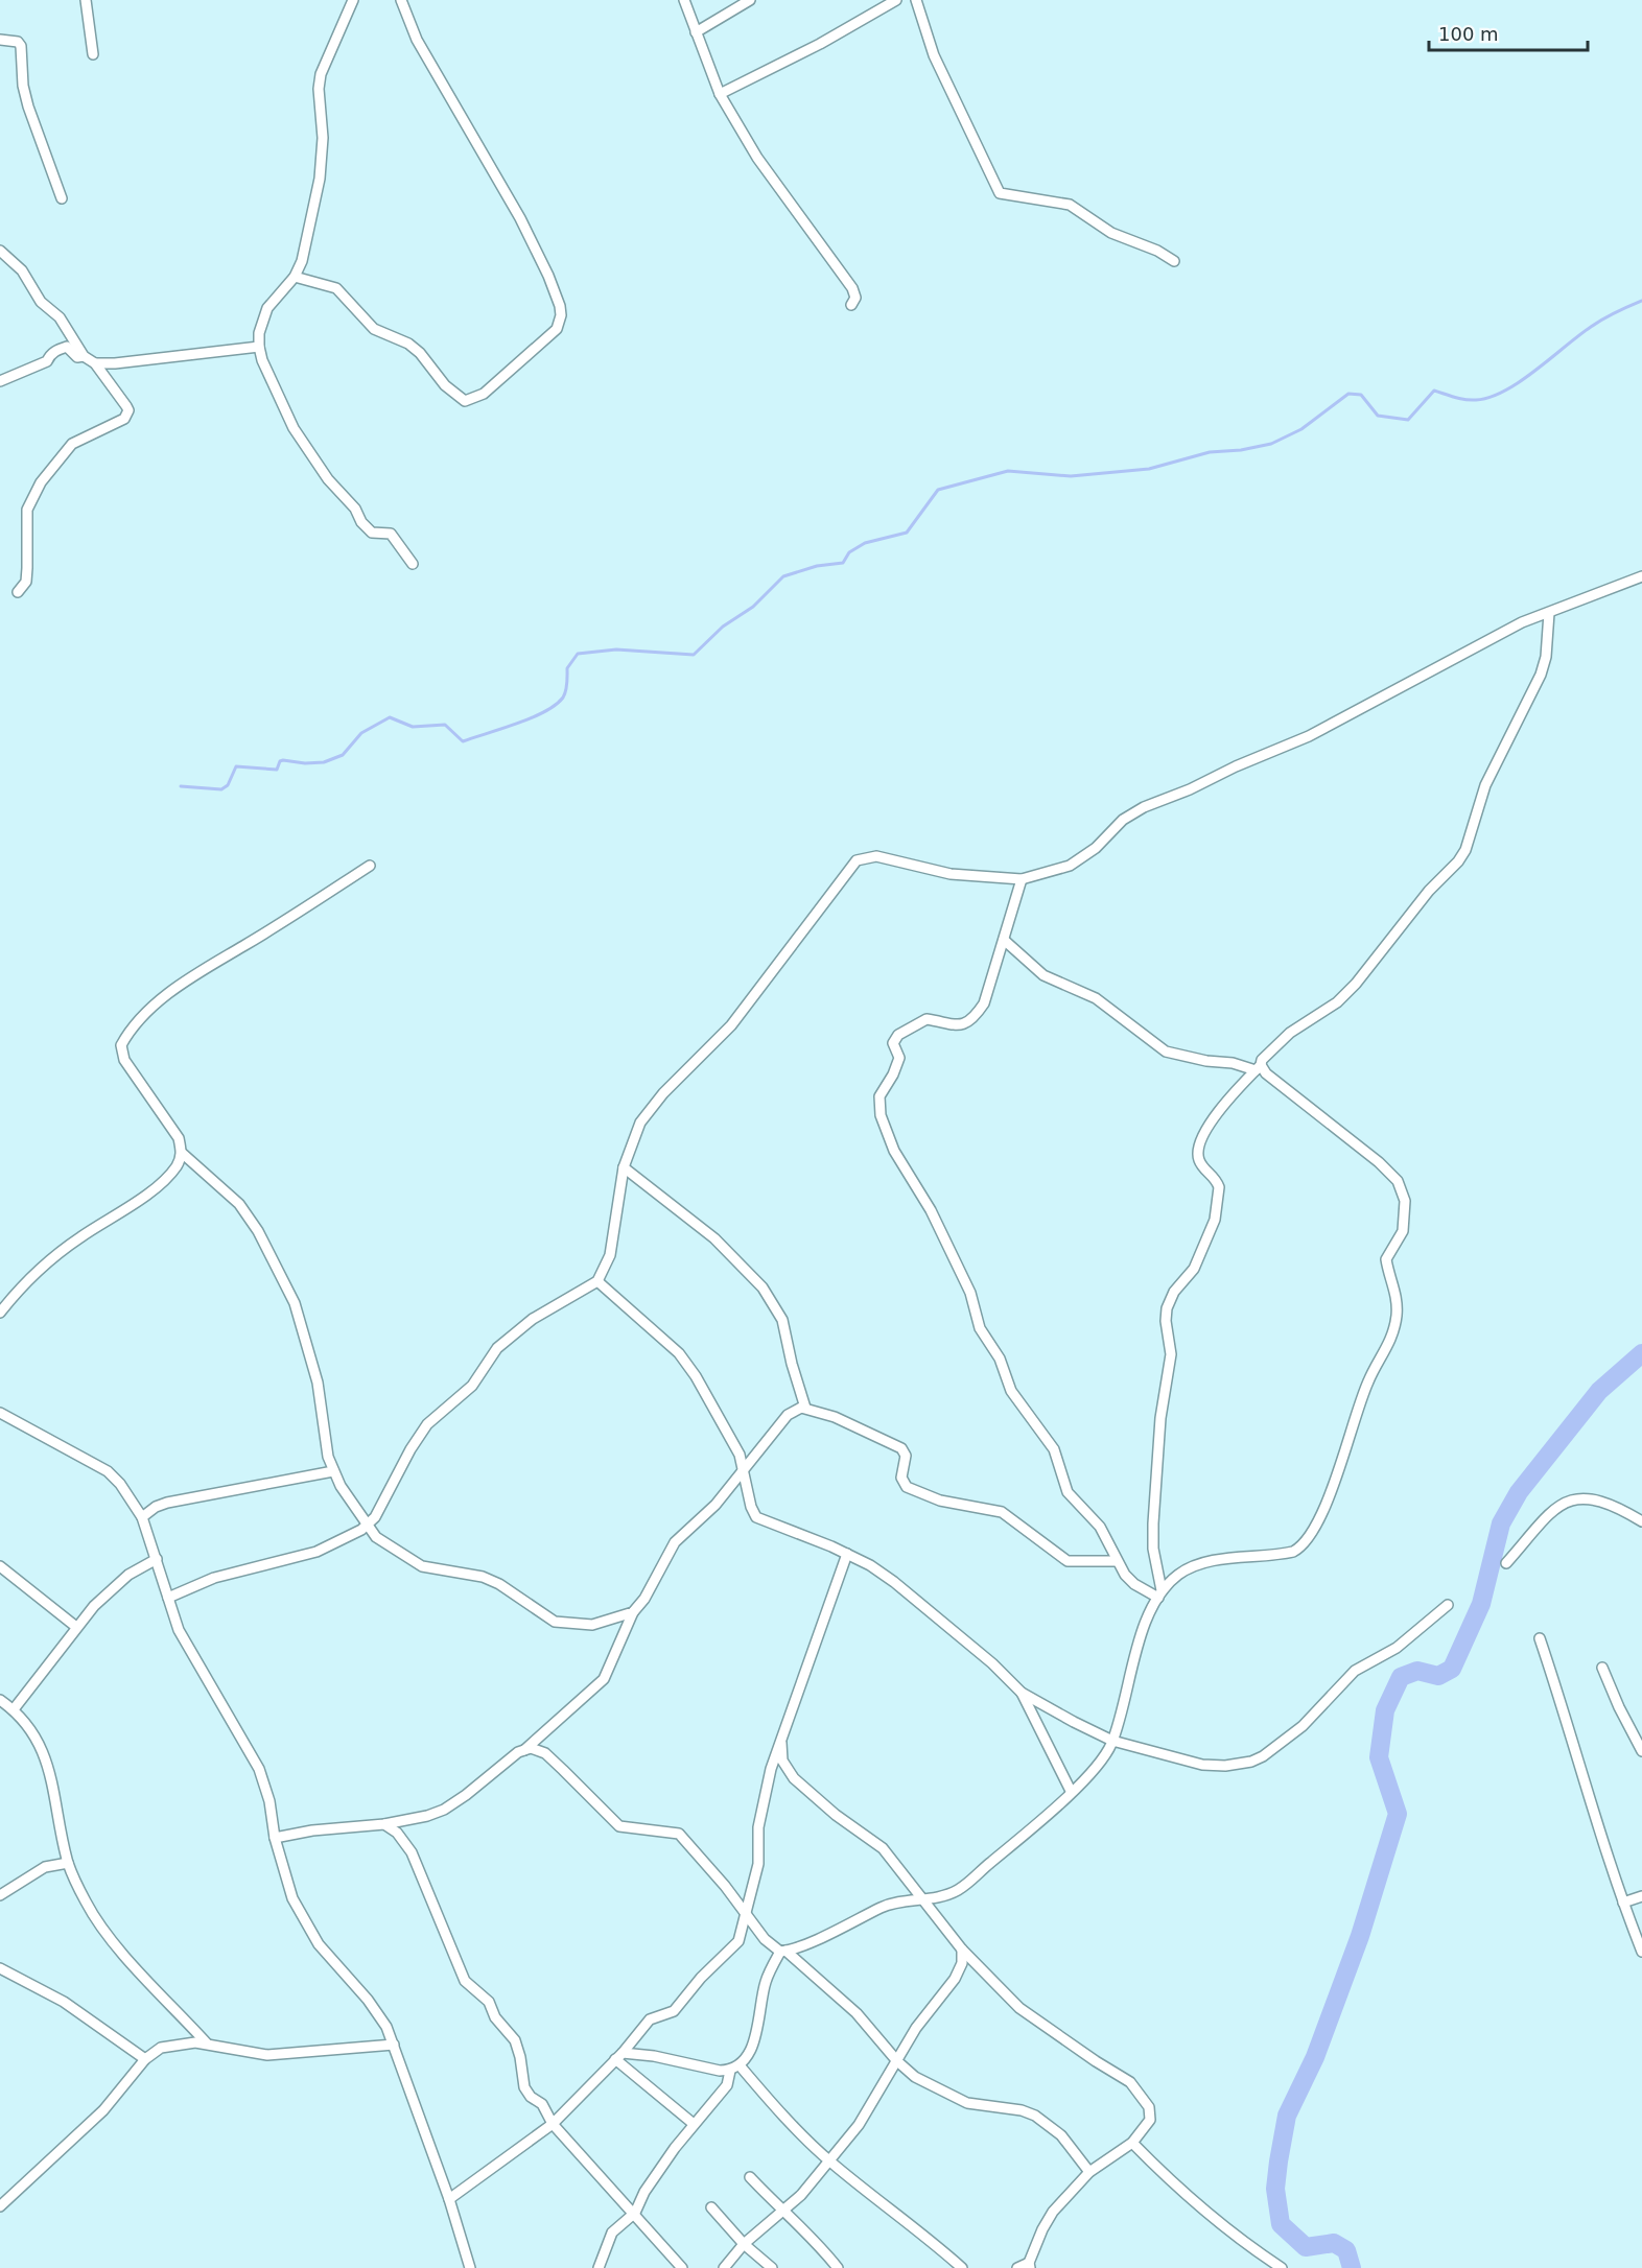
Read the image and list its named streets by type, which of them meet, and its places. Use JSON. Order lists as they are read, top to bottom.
{
  "scale_bar": "100 m"
}
